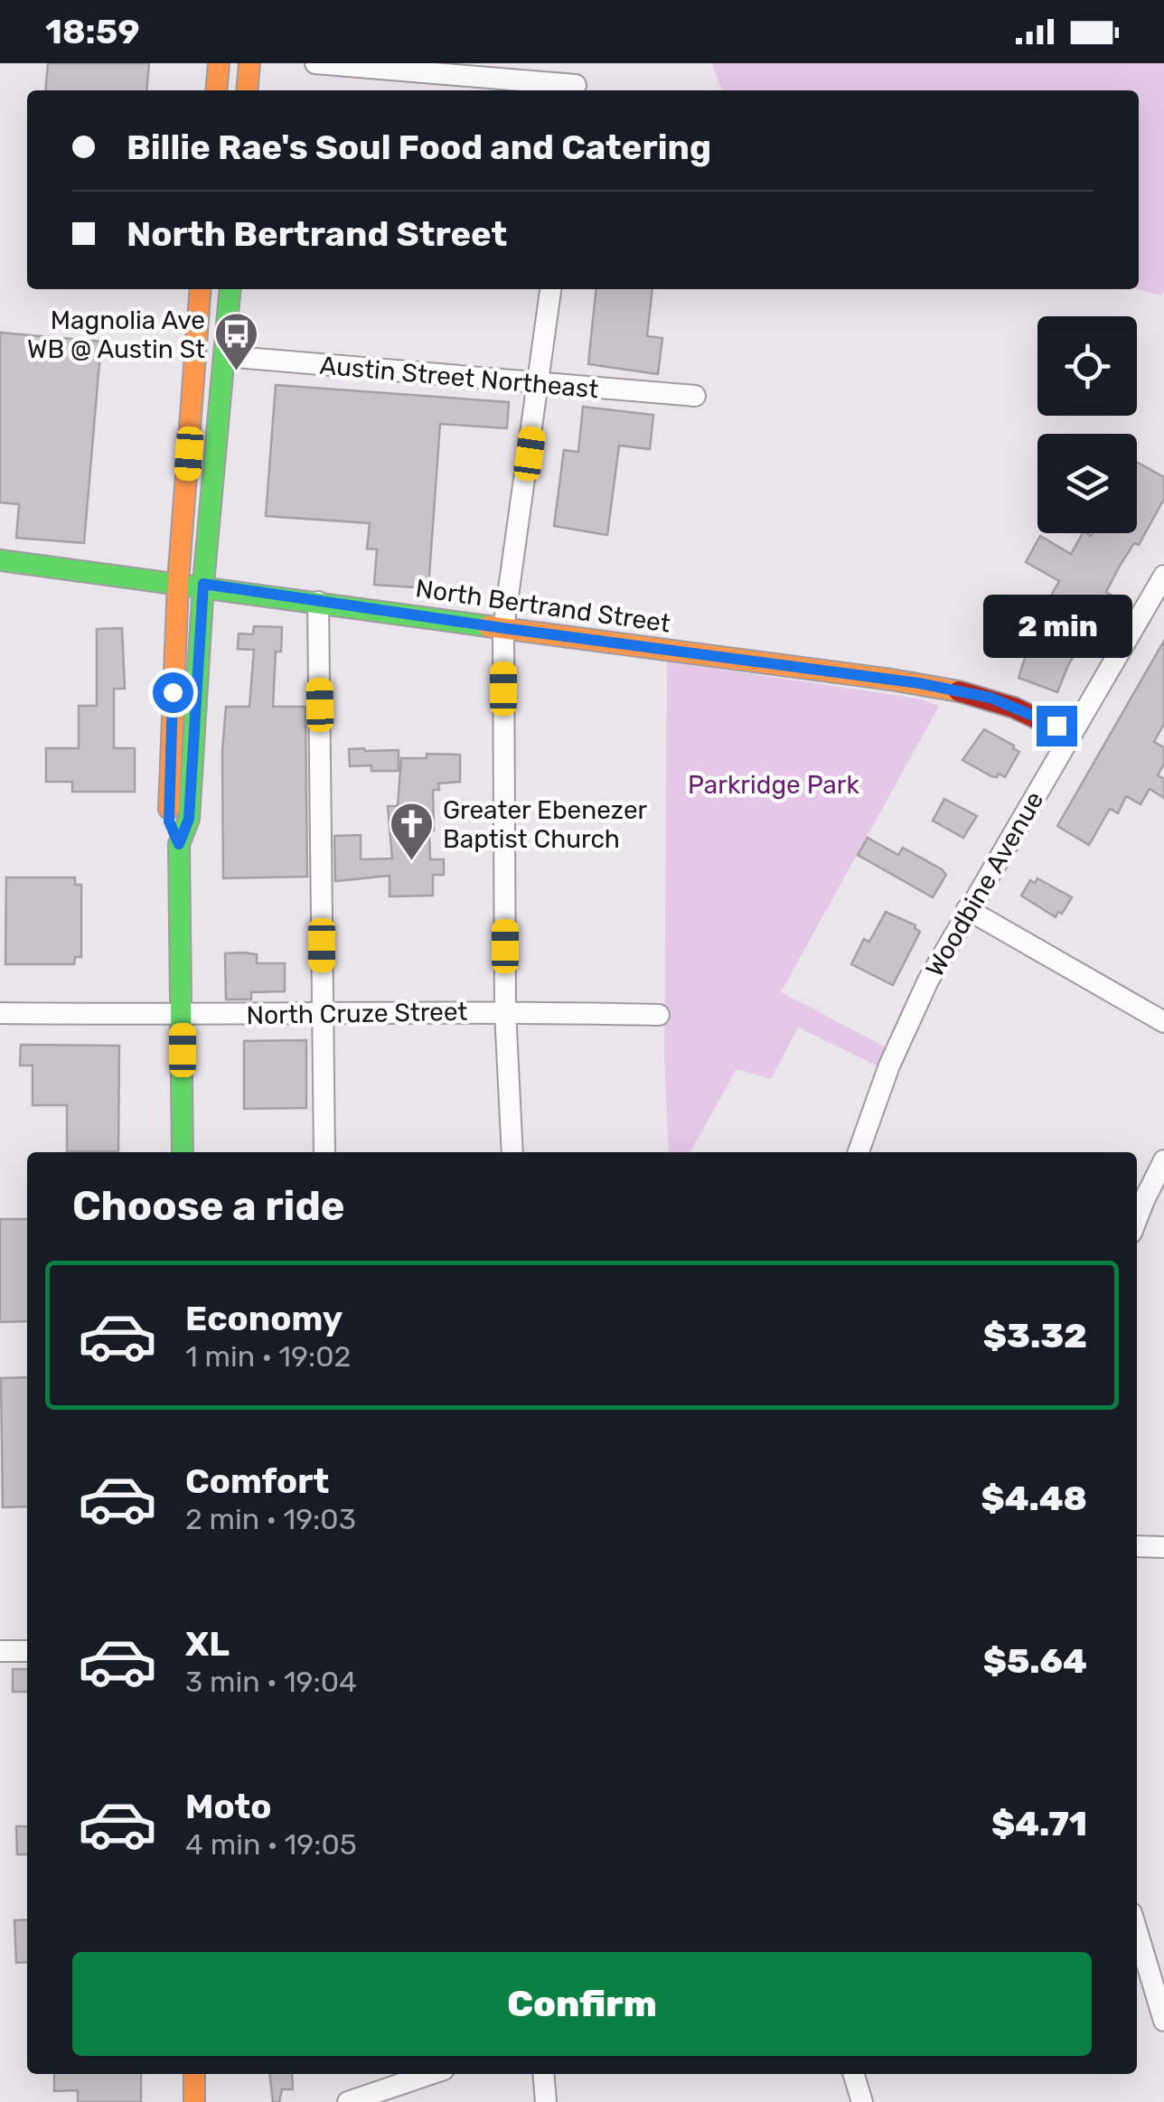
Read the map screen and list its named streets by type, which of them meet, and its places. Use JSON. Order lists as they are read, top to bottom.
{
  "streets": {
    "main road": ["North Bertrand Street"],
    "street": ["Austin Street Northeast", "Woodbine Avenue", "North Cruze Street"]
  },
  "crossings": [
    ["North Bertrand Street", "Woodbine Avenue"]
  ],
  "parks": ["Parkridge Park"],
  "places": {
    "bus stop": ["Magnolia Ave WB @ Austin St"],
    "church": ["Greater Ebenezer Baptist Church"]
  },
  "page": {
    "status": "18:59",
    "banner": ["Billie Rae's Soul Food and Catering", "North Bertrand Street"],
    "bubble": "2 min",
    "heading": "Choose a ride",
    "list": [
      {
        "name": "Economy",
        "note": "1 min · 19:02",
        "value": "$3.32"
      },
      {
        "name": "Comfort",
        "note": "2 min · 19:03",
        "value": "$4.48"
      },
      {
        "name": "XL",
        "note": "3 min · 19:04",
        "value": "$5.64"
      },
      {
        "name": "Moto",
        "note": "4 min · 19:05",
        "value": "$4.71"
      }
    ],
    "buttons": "Confirm"
  }
}
